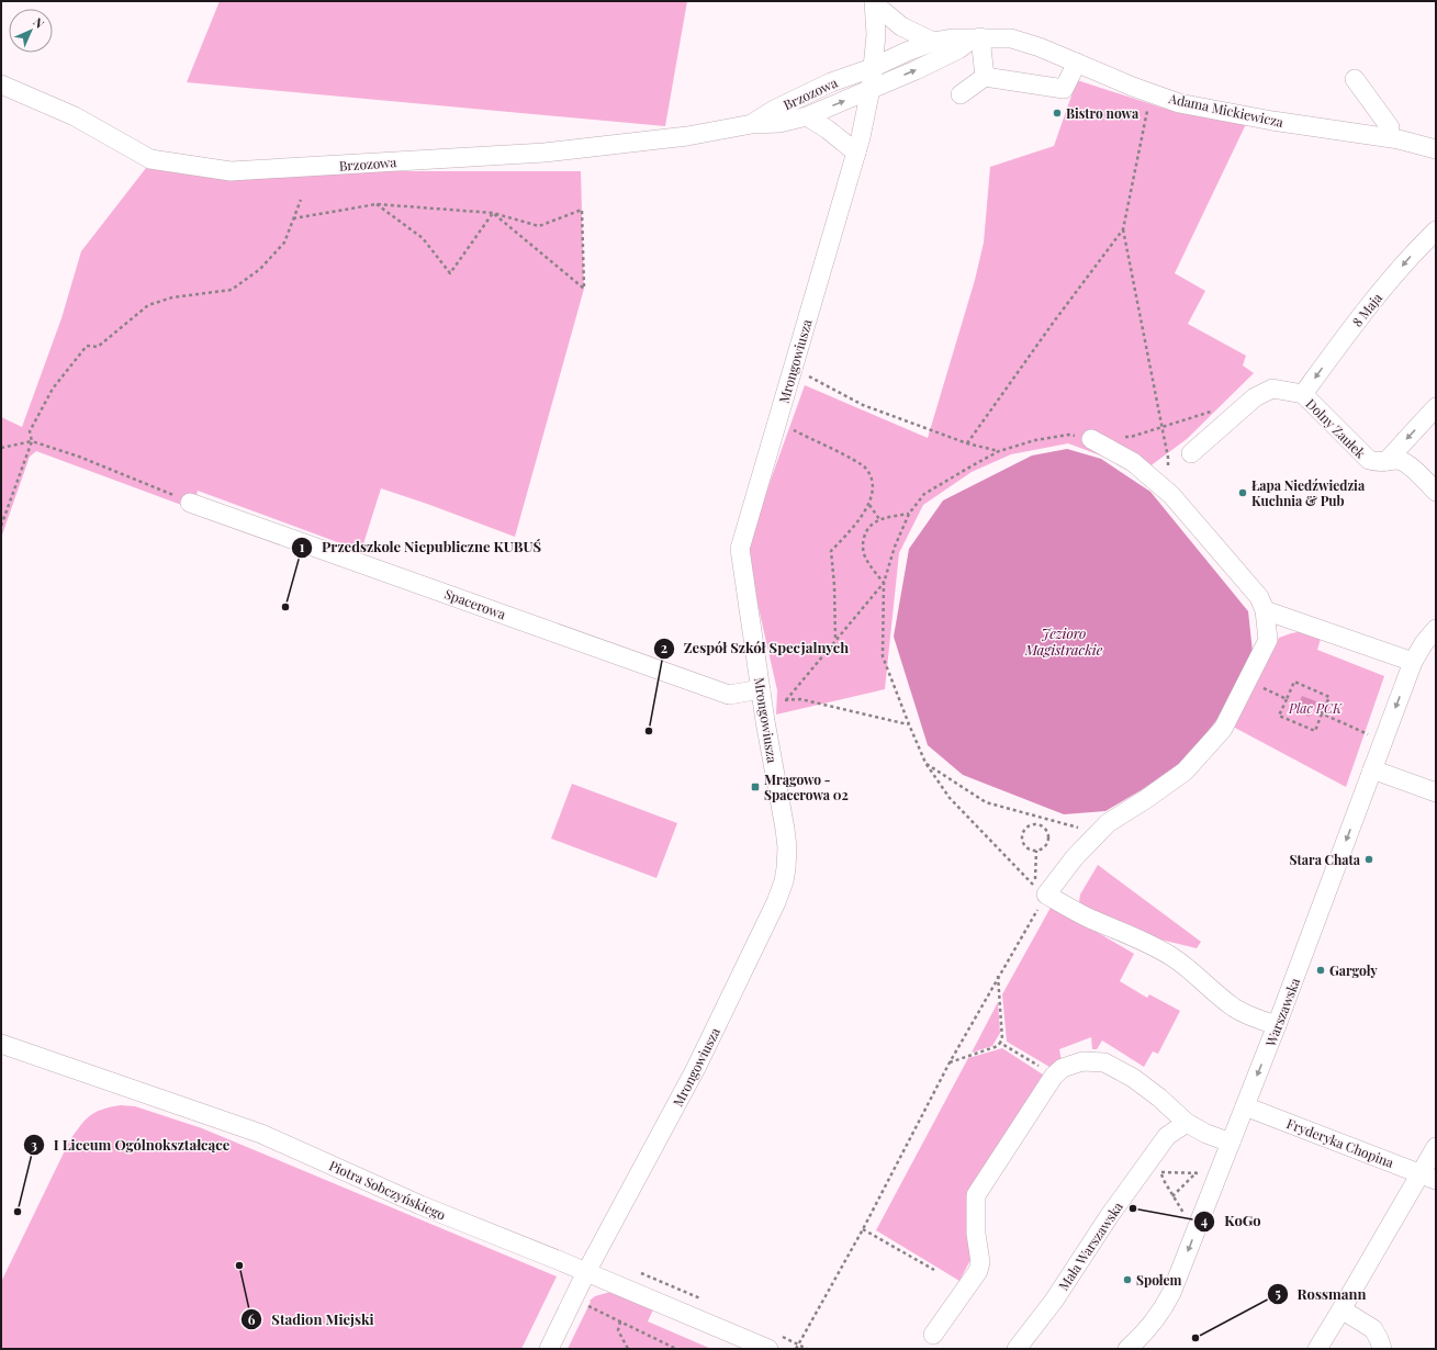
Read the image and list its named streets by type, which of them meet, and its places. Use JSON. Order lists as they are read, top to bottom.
{
  "streets": {
    "street": [
      "Brzozowa",
      "Adama Mickiewicza",
      "8 Maja",
      "Mrongowiusza",
      "Dolny Zaułek",
      "Spacerowa",
      "Warszawska",
      "Fryderyka Chopina",
      "Piotra Sobczyńskiego",
      "Mała Warszawska"
    ]
  },
  "crossings": [
    ["Brzozowa", "Adama Mickiewicza"],
    ["Brzozowa", "Mrongowiusza"],
    ["Adama Mickiewicza", "Mrongowiusza"],
    ["8 Maja", "Dolny Zaułek"],
    ["Mrongowiusza", "Spacerowa"],
    ["Mrongowiusza", "Piotra Sobczyńskiego"],
    ["Warszawska", "Fryderyka Chopina"]
  ],
  "water": ["Jezioro Magistrackie"],
  "parks": ["Plac PCK"],
  "places": {
    "other": [
      "Bistro nowa",
      "Łapa Niedźwiedzia Kuchnia & Pub",
      "Przedszkole Niepubliczne KUBUŚ",
      "Zespół Szkół Specjalnych",
      "Stara Chata",
      "Gargoły",
      "KoGo",
      "I Liceum Ogólnokształcące",
      "Stadion Miejski",
      "Społem",
      "Rossmann"
    ],
    "transit": ["Mrągowo - Spacerowa 02"]
  },
  "north": "top right"
}
